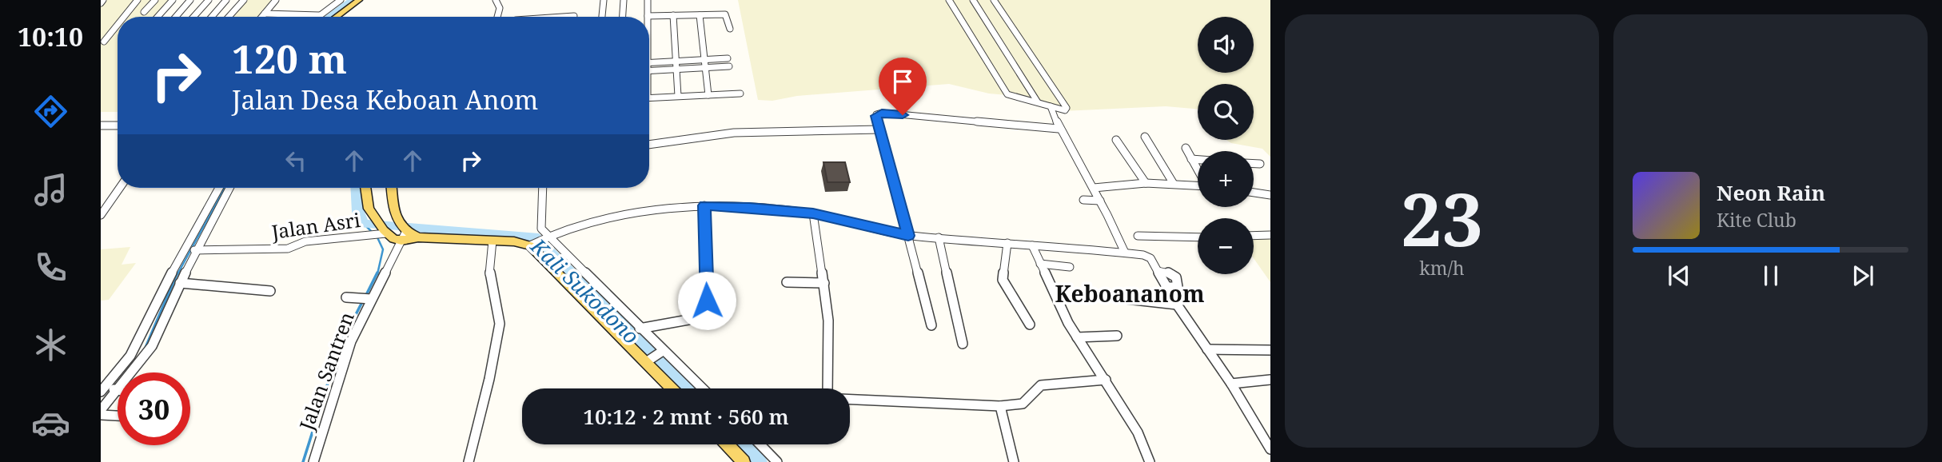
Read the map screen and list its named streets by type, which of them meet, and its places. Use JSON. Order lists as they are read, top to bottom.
{
  "streets": {
    "street": ["Jalan Asri", "Jalan Santren"]
  },
  "districts": ["Keboananom"],
  "water": ["Kali Sukodono"],
  "page": {
    "tabs": "10:10",
    "tile": ["23", "km/h"],
    "map_buttons": ["+", "−"],
    "turn": ["120 m", "Jalan Desa Keboan Anom"],
    "song": ["Neon Rain", "Kite Club"],
    "limit": "30",
    "trip": "10:12 · 2 mnt · 560 m"
  }
}
